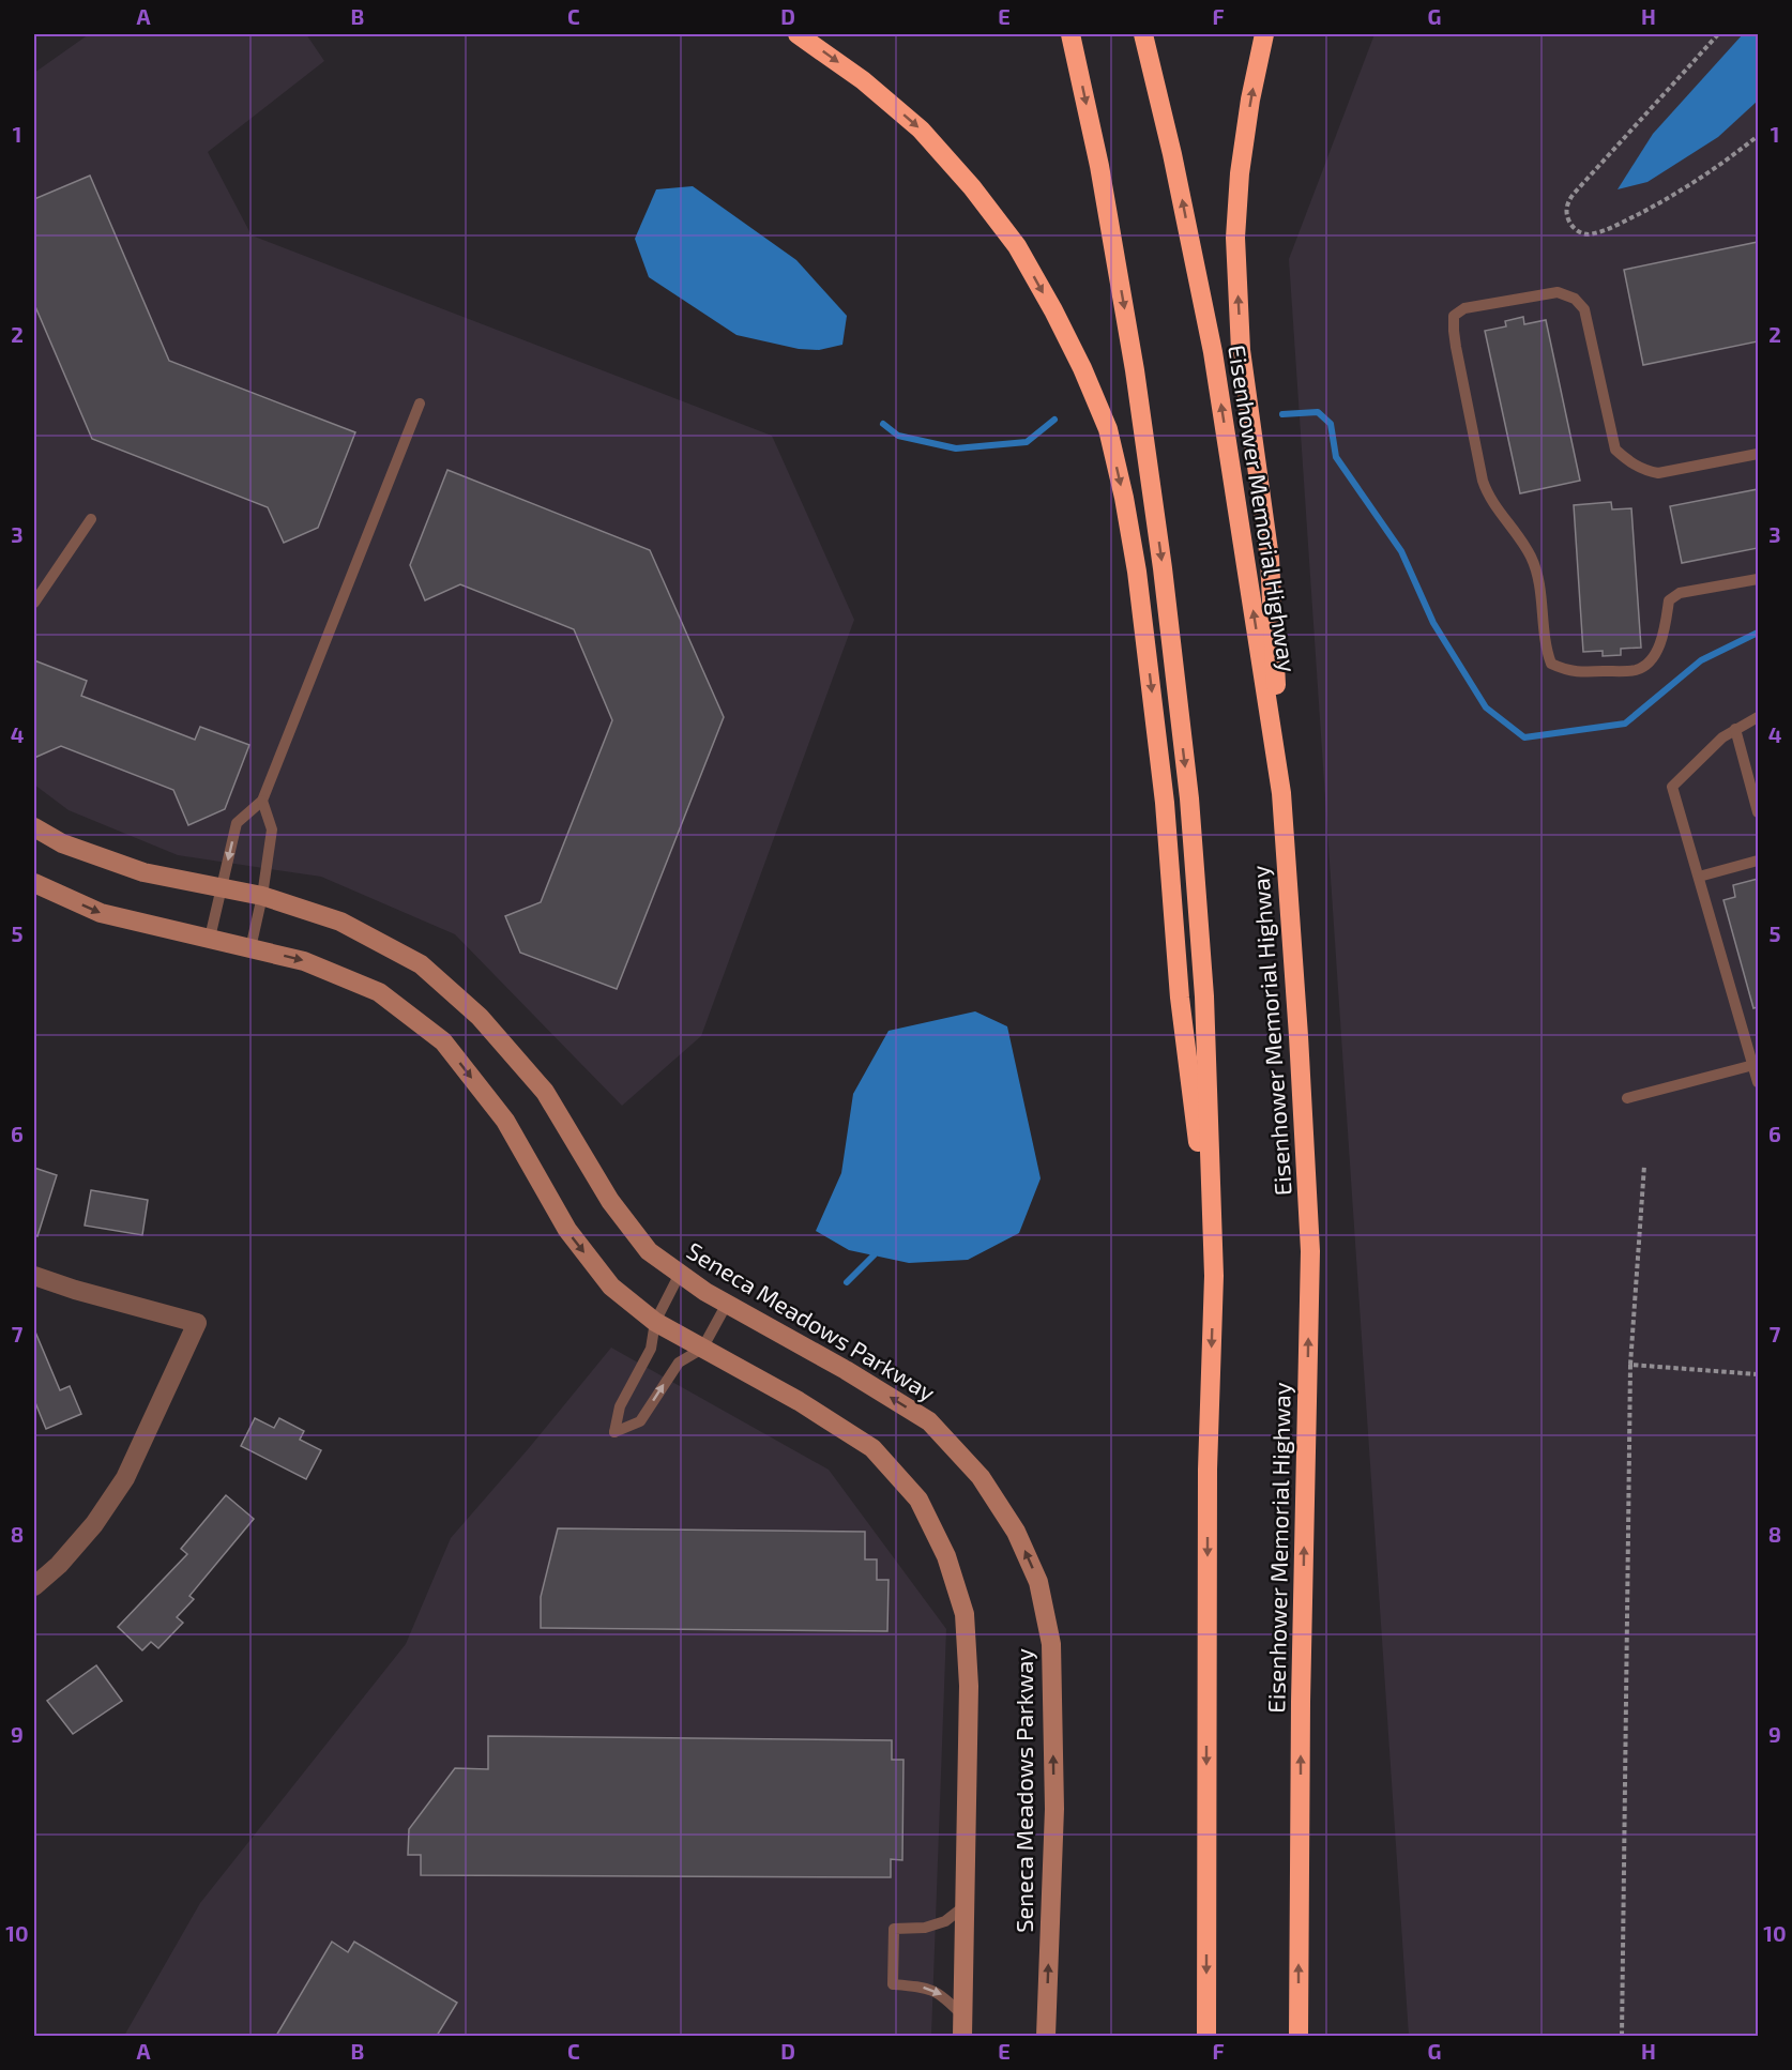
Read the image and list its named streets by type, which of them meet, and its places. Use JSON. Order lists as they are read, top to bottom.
{
  "streets": {
    "highway": ["Eisenhower Memorial Highway"],
    "street": ["Seneca Meadows Parkway"]
  },
  "grid": {
    "columns": [
      "A",
      "B",
      "C",
      "D",
      "E",
      "F",
      "G",
      "H"
    ],
    "rows": [
      "1",
      "2",
      "3",
      "4",
      "5",
      "6",
      "7",
      "8",
      "9",
      "10"
    ]
  }
}
